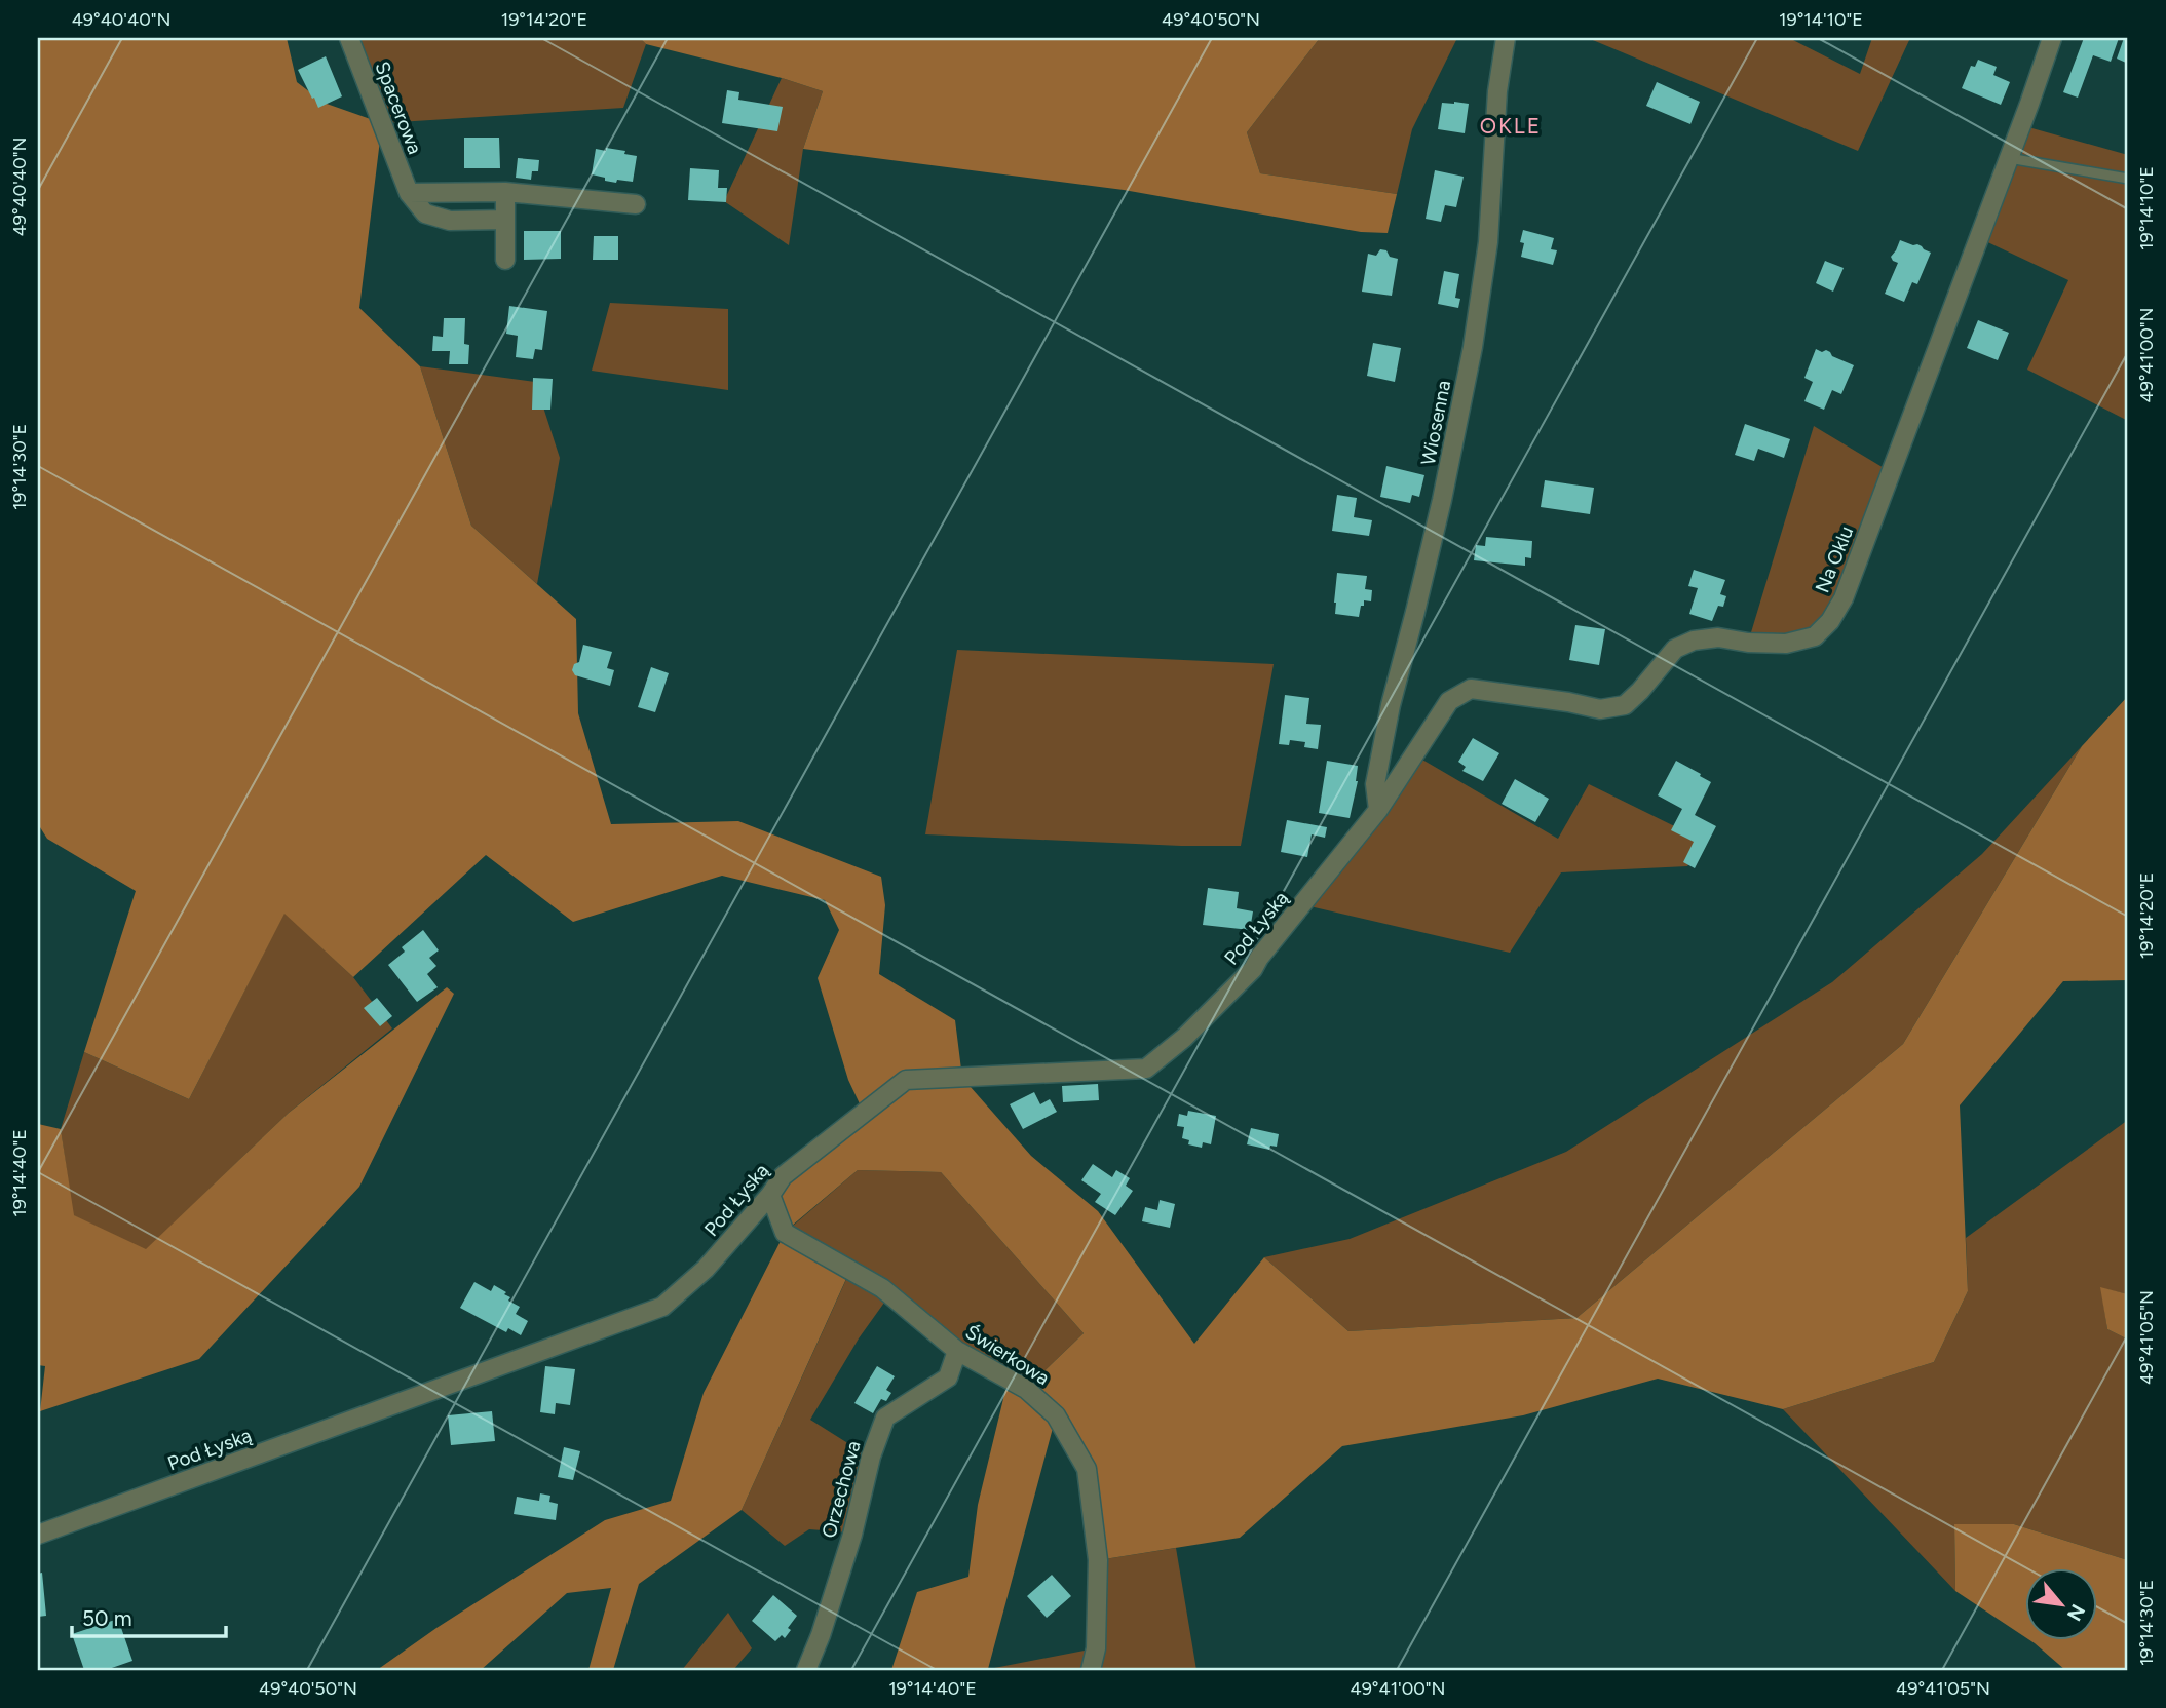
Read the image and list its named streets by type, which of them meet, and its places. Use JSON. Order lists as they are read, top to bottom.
{
  "streets": {
    "street": [
      "Spacerowa",
      "Wiosenna",
      "Na Oklu",
      "Pod Łyską",
      "Świerkowa",
      "Orzechowa"
    ]
  },
  "crossings": [
    ["Wiosenna", "Na Oklu"],
    ["Wiosenna", "Pod Łyską"],
    ["Na Oklu", "Pod Łyską"],
    ["Pod Łyską", "Świerkowa"],
    ["Świerkowa", "Orzechowa"]
  ],
  "districts": ["OKLE"],
  "scale_bar": "50 m",
  "north": "bottom right",
  "coordinates": [
    "49°40'40\"N",
    "19°14'20\"E",
    "49°40'50\"N",
    "19°14'10\"E",
    "49°41'00\"N",
    "19°14'30\"E",
    "19°14'40\"E",
    "49°41'05\"N"
  ]
}
